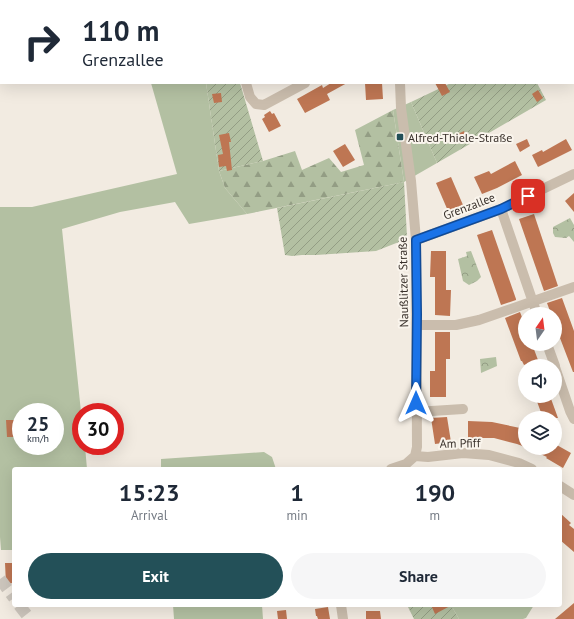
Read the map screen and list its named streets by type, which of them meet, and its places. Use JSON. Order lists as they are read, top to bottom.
{
  "streets": {
    "street": ["Grenzallee", "Naußlitzer Straße", "Am Pfiff"]
  },
  "crossings": [
    ["Grenzallee", "Naußlitzer Straße"],
    ["Naußlitzer Straße", "Am Pfiff"]
  ],
  "places": {
    "transit": ["Alfred-Thiele-Straße"]
  },
  "north": "top",
  "page": {
    "turn": ["110 m", "Grenzallee"],
    "speed": "25 km/h",
    "limit": "30",
    "eta": [
      "15:23",
      "Arrival",
      "1",
      "min",
      "190",
      "m"
    ],
    "buttons": ["Exit", "Share"]
  }
}
